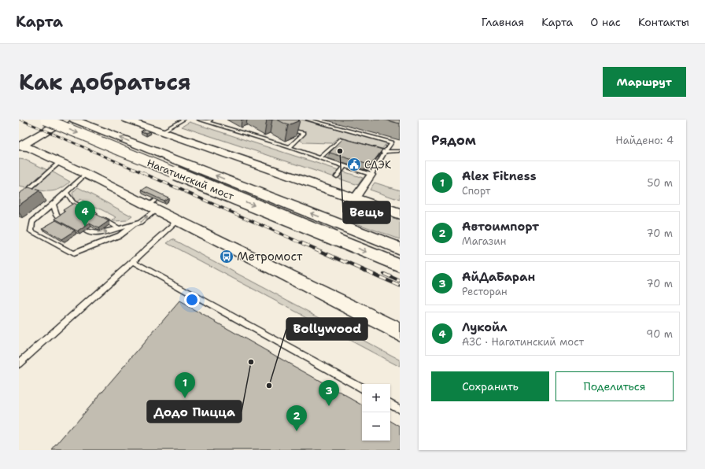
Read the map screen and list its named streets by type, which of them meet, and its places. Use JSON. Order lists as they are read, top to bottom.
{
  "streets": {
    "main road": ["Нагатинский мост"]
  },
  "places": {
    "other": ["Вещь", "Додо Пицца", "Bollywood"],
    "public building": ["СДЭК"],
    "bus stop": ["Метромост"]
  },
  "page": {
    "header": "Карта",
    "nav": [
      "Главная",
      "Карта",
      "О нас",
      "Контакты"
    ],
    "title": "Как добраться",
    "buttons": [
      "Маршрут",
      ["Сохранить", "Поделиться"]
    ],
    "heading": ["Рядом", "Найдено: 4"],
    "list": [
      {
        "mark": "1",
        "name": "Alex Fitness",
        "note": "Спорт",
        "value": "50 m"
      },
      {
        "mark": "2",
        "name": "Автоимпорт",
        "note": "Магазин",
        "value": "70 m"
      },
      {
        "mark": "3",
        "name": "АйДаБаран",
        "note": "Ресторан",
        "value": "70 m"
      },
      {
        "mark": "4",
        "name": "Лукойл",
        "note": "АЗС · Нагатинский мост",
        "value": "90 m"
      }
    ],
    "pins": [
      "4",
      "1",
      "3",
      "2"
    ],
    "map_buttons": ["+", "−"]
  }
}
